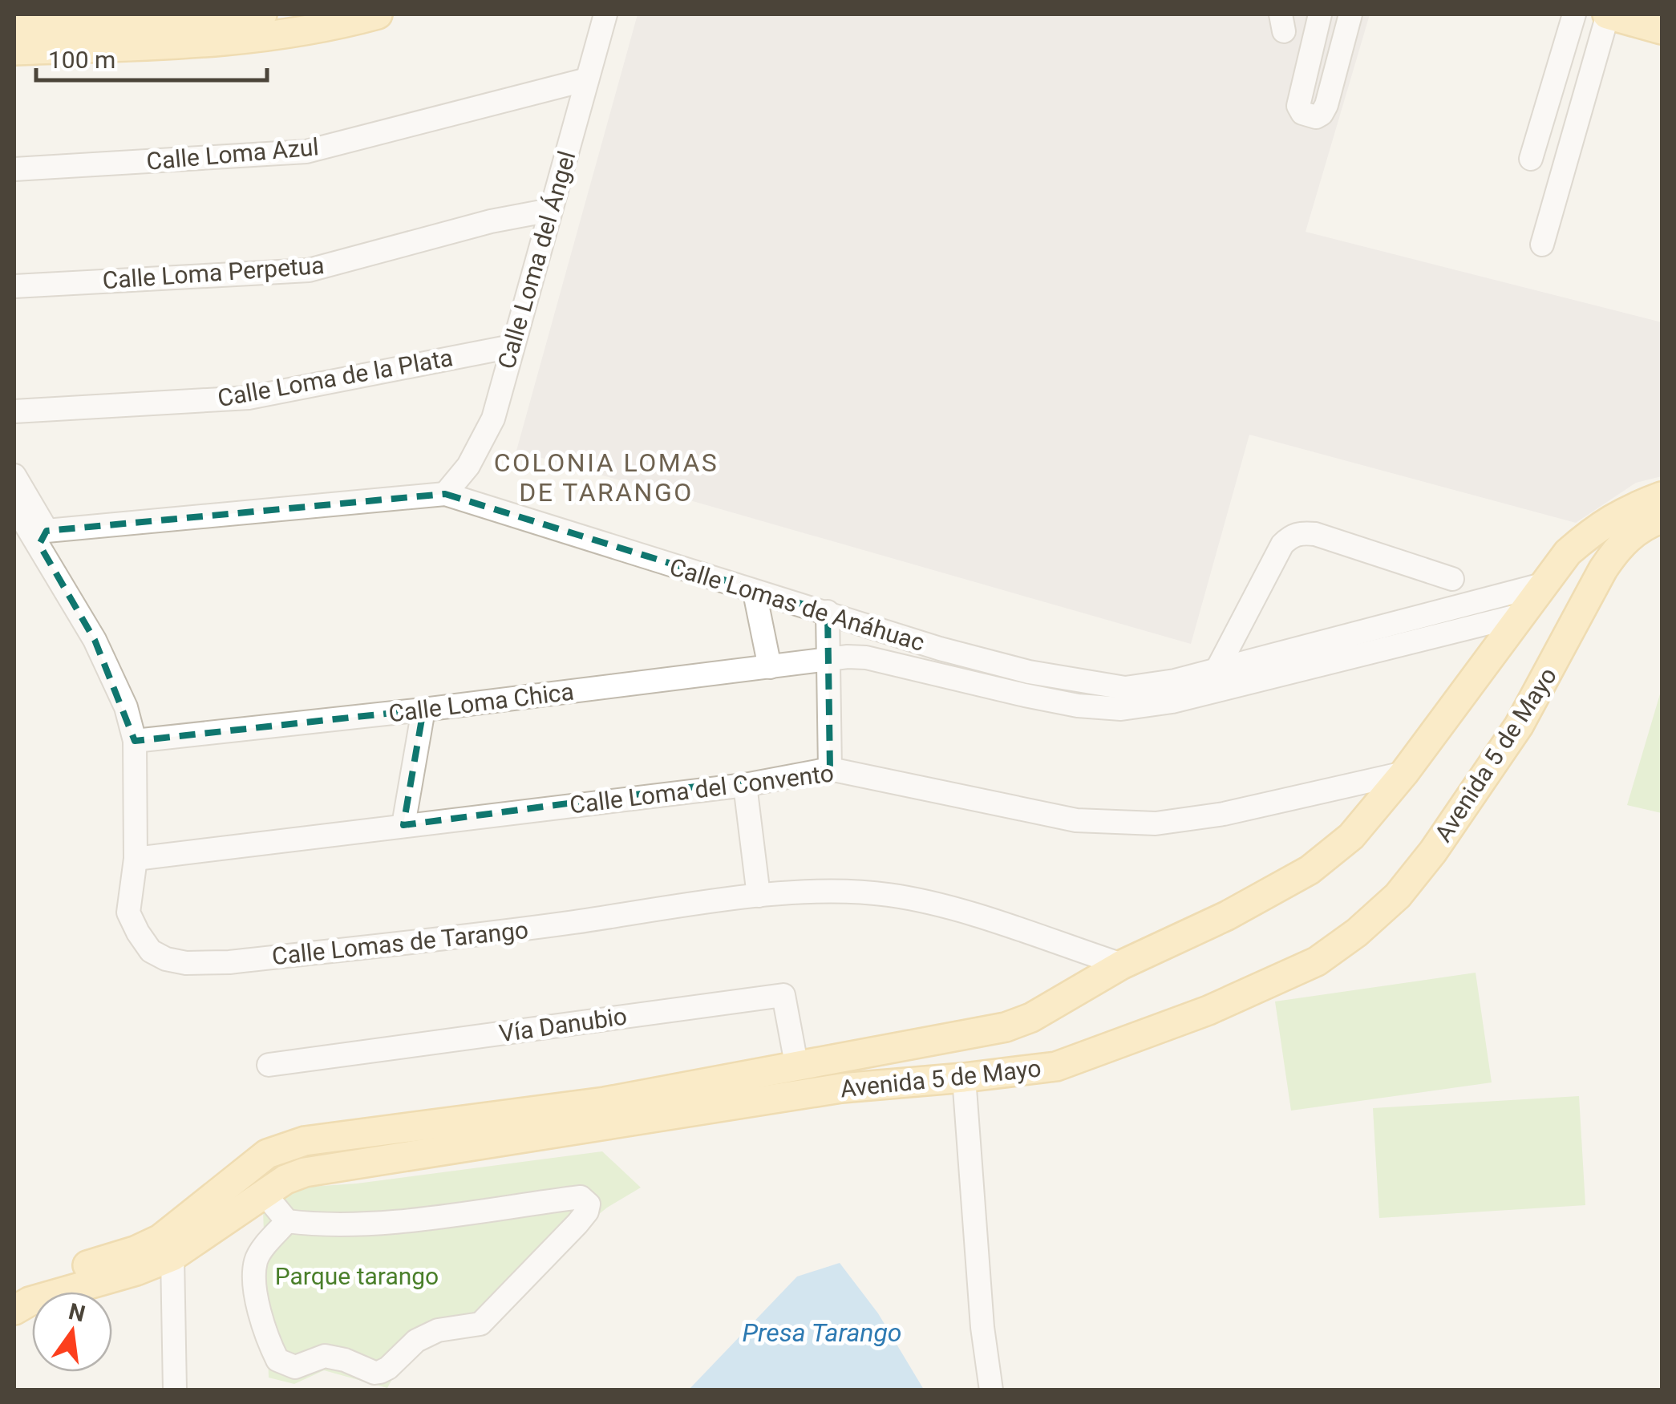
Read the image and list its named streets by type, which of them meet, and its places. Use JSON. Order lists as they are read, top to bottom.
{
  "streets": {
    "main road": ["Avenida 5 de Mayo"],
    "street": [
      "Calle Loma Azul",
      "Calle Loma del Ángel",
      "Calle Loma Perpetua",
      "Calle Loma de la Plata",
      "Calle Lomas de Anáhuac",
      "Calle Loma Chica",
      "Calle Loma del Convento",
      "Calle Lomas de Tarango",
      "Vía Danubio"
    ]
  },
  "crossings": [
    ["Calle Loma Azul", "Calle Loma del Ángel"],
    ["Calle Loma del Ángel", "Calle Loma Perpetua"],
    ["Calle Loma del Ángel", "Calle Loma de la Plata"],
    ["Calle Loma del Ángel", "Calle Lomas de Anáhuac"],
    ["Calle Lomas de Anáhuac", "Calle Loma Chica"],
    ["Calle Lomas de Anáhuac", "Avenida 5 de Mayo"],
    ["Calle Lomas de Anáhuac", "Calle Lomas de Tarango"],
    ["Calle Loma Chica", "Calle Lomas de Tarango"],
    ["Avenida 5 de Mayo", "Calle Loma del Convento"],
    ["Avenida 5 de Mayo", "Calle Lomas de Tarango"],
    ["Avenida 5 de Mayo", "Vía Danubio"],
    ["Calle Loma del Convento", "Calle Lomas de Tarango"]
  ],
  "districts": ["COLONIA LOMAS DE TARANGO"],
  "water": ["Presa Tarango"],
  "parks": ["Parque tarango"],
  "scale_bar": "100 m",
  "north": "top"
}
